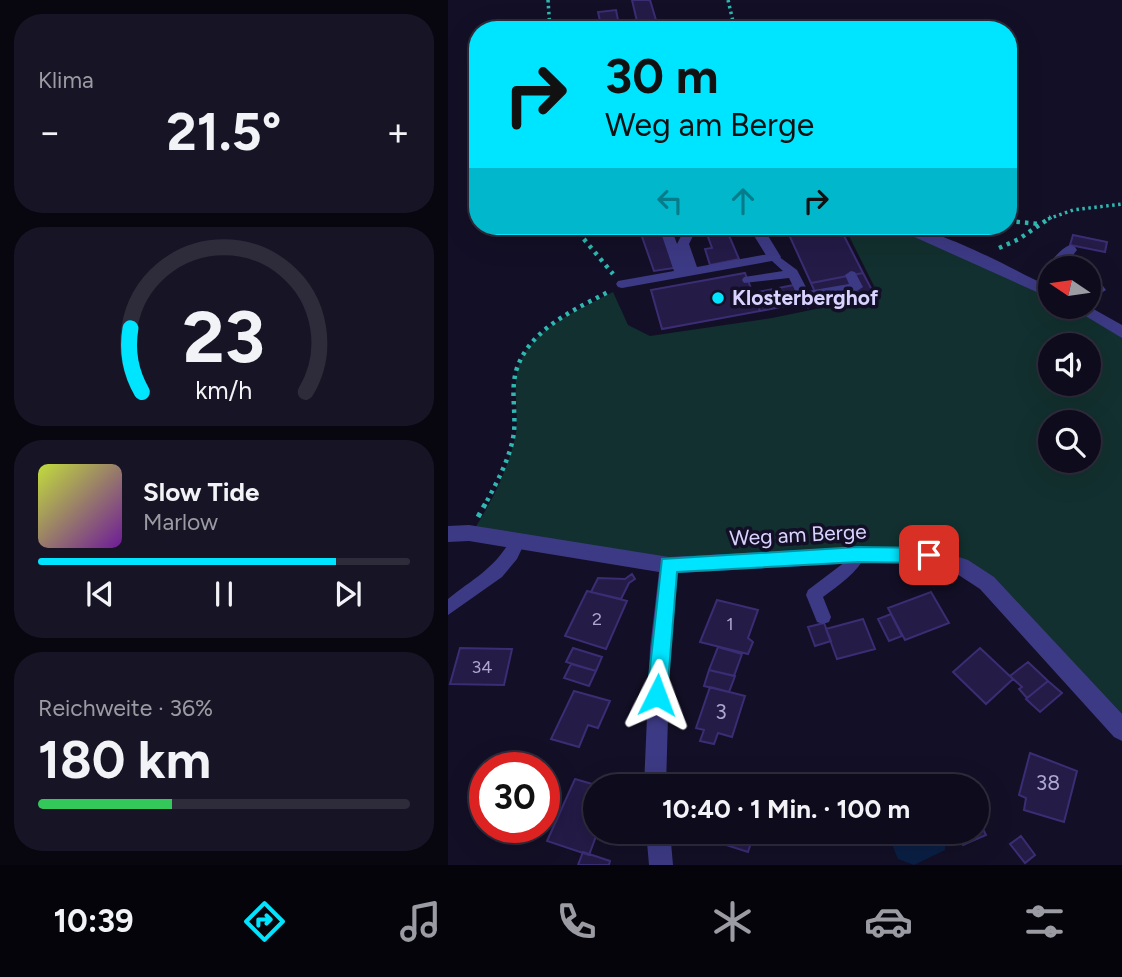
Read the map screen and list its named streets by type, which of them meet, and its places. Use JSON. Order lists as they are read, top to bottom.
{
  "streets": {
    "street": ["Weg am Berge"]
  },
  "places": ["Klosterberghof"],
  "house_numbers": [
    "2",
    "1",
    "34",
    "3",
    "38"
  ],
  "north": "left",
  "page": {
    "tile": [
      "Klima",
      ["Reichweite · 36%", "180 km"]
    ],
    "turn": ["30 m", "Weg am Berge"],
    "heat": ["−", "21.5°", "+"],
    "song": ["Slow Tide", "Marlow"],
    "limit": "30",
    "trip": "10:40 · 1 Min. · 100 m",
    "tabs": "10:39",
    "gauge": ["23", "km/h"]
  }
}
